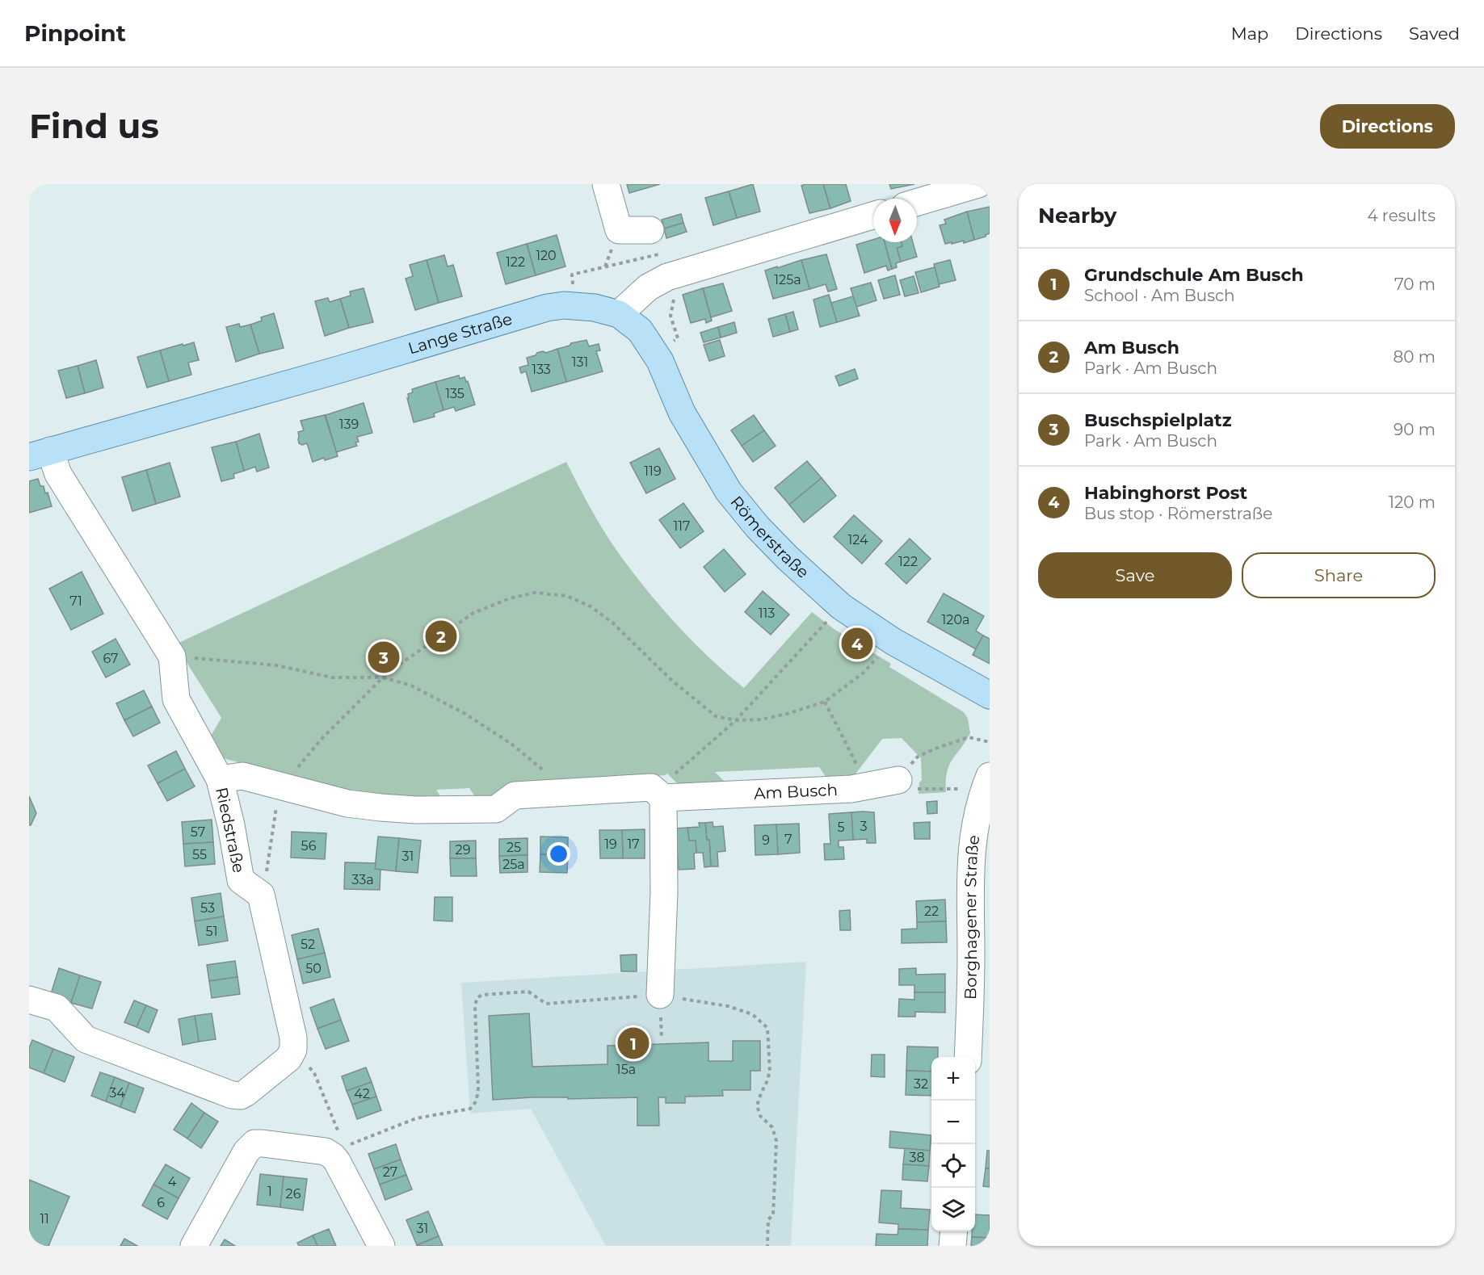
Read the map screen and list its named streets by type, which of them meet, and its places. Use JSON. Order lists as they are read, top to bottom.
{
  "streets": {
    "main road": ["Lange Straße", "Römerstraße"],
    "street": ["Am Busch", "Riedstraße", "Borghagener Straße"]
  },
  "crossings": [
    ["Lange Straße", "Römerstraße"],
    ["Lange Straße", "Riedstraße"],
    ["Am Busch", "Riedstraße"]
  ],
  "house_numbers": [
    "120",
    "122",
    "125a",
    "131",
    "133",
    "135",
    "139",
    "119",
    "117",
    "124",
    "122",
    "71",
    "113",
    "120a",
    "67",
    "3",
    "5",
    "57",
    "7",
    "9",
    "19",
    "17",
    "56",
    "25",
    "29",
    "55",
    "31",
    "25a",
    "33a",
    "53",
    "22",
    "51",
    "52",
    "50",
    "15a",
    "32",
    "34",
    "42",
    "38",
    "27",
    "4",
    "1",
    "26",
    "6",
    "11",
    "31"
  ],
  "north": "bottom",
  "page": {
    "header": "Pinpoint",
    "nav": ["Map", "Directions", "Saved"],
    "buttons": [
      "Directions",
      ["Save", "Share"]
    ],
    "title": "Find us",
    "heading": ["Nearby", "4 results"],
    "list": [
      {
        "mark": "1",
        "name": "Grundschule Am Busch",
        "note": "School · Am Busch",
        "value": "70 m"
      },
      {
        "mark": "2",
        "name": "Am Busch",
        "note": "Park · Am Busch",
        "value": "80 m"
      },
      {
        "mark": "3",
        "name": "Buschspielplatz",
        "note": "Park · Am Busch",
        "value": "90 m"
      },
      {
        "mark": "4",
        "name": "Habinghorst Post",
        "note": "Bus stop · Römerstraße",
        "value": "120 m"
      }
    ],
    "pins": [
      "2",
      "4",
      "3",
      "1"
    ],
    "map_buttons": ["+", "−"]
  }
}
